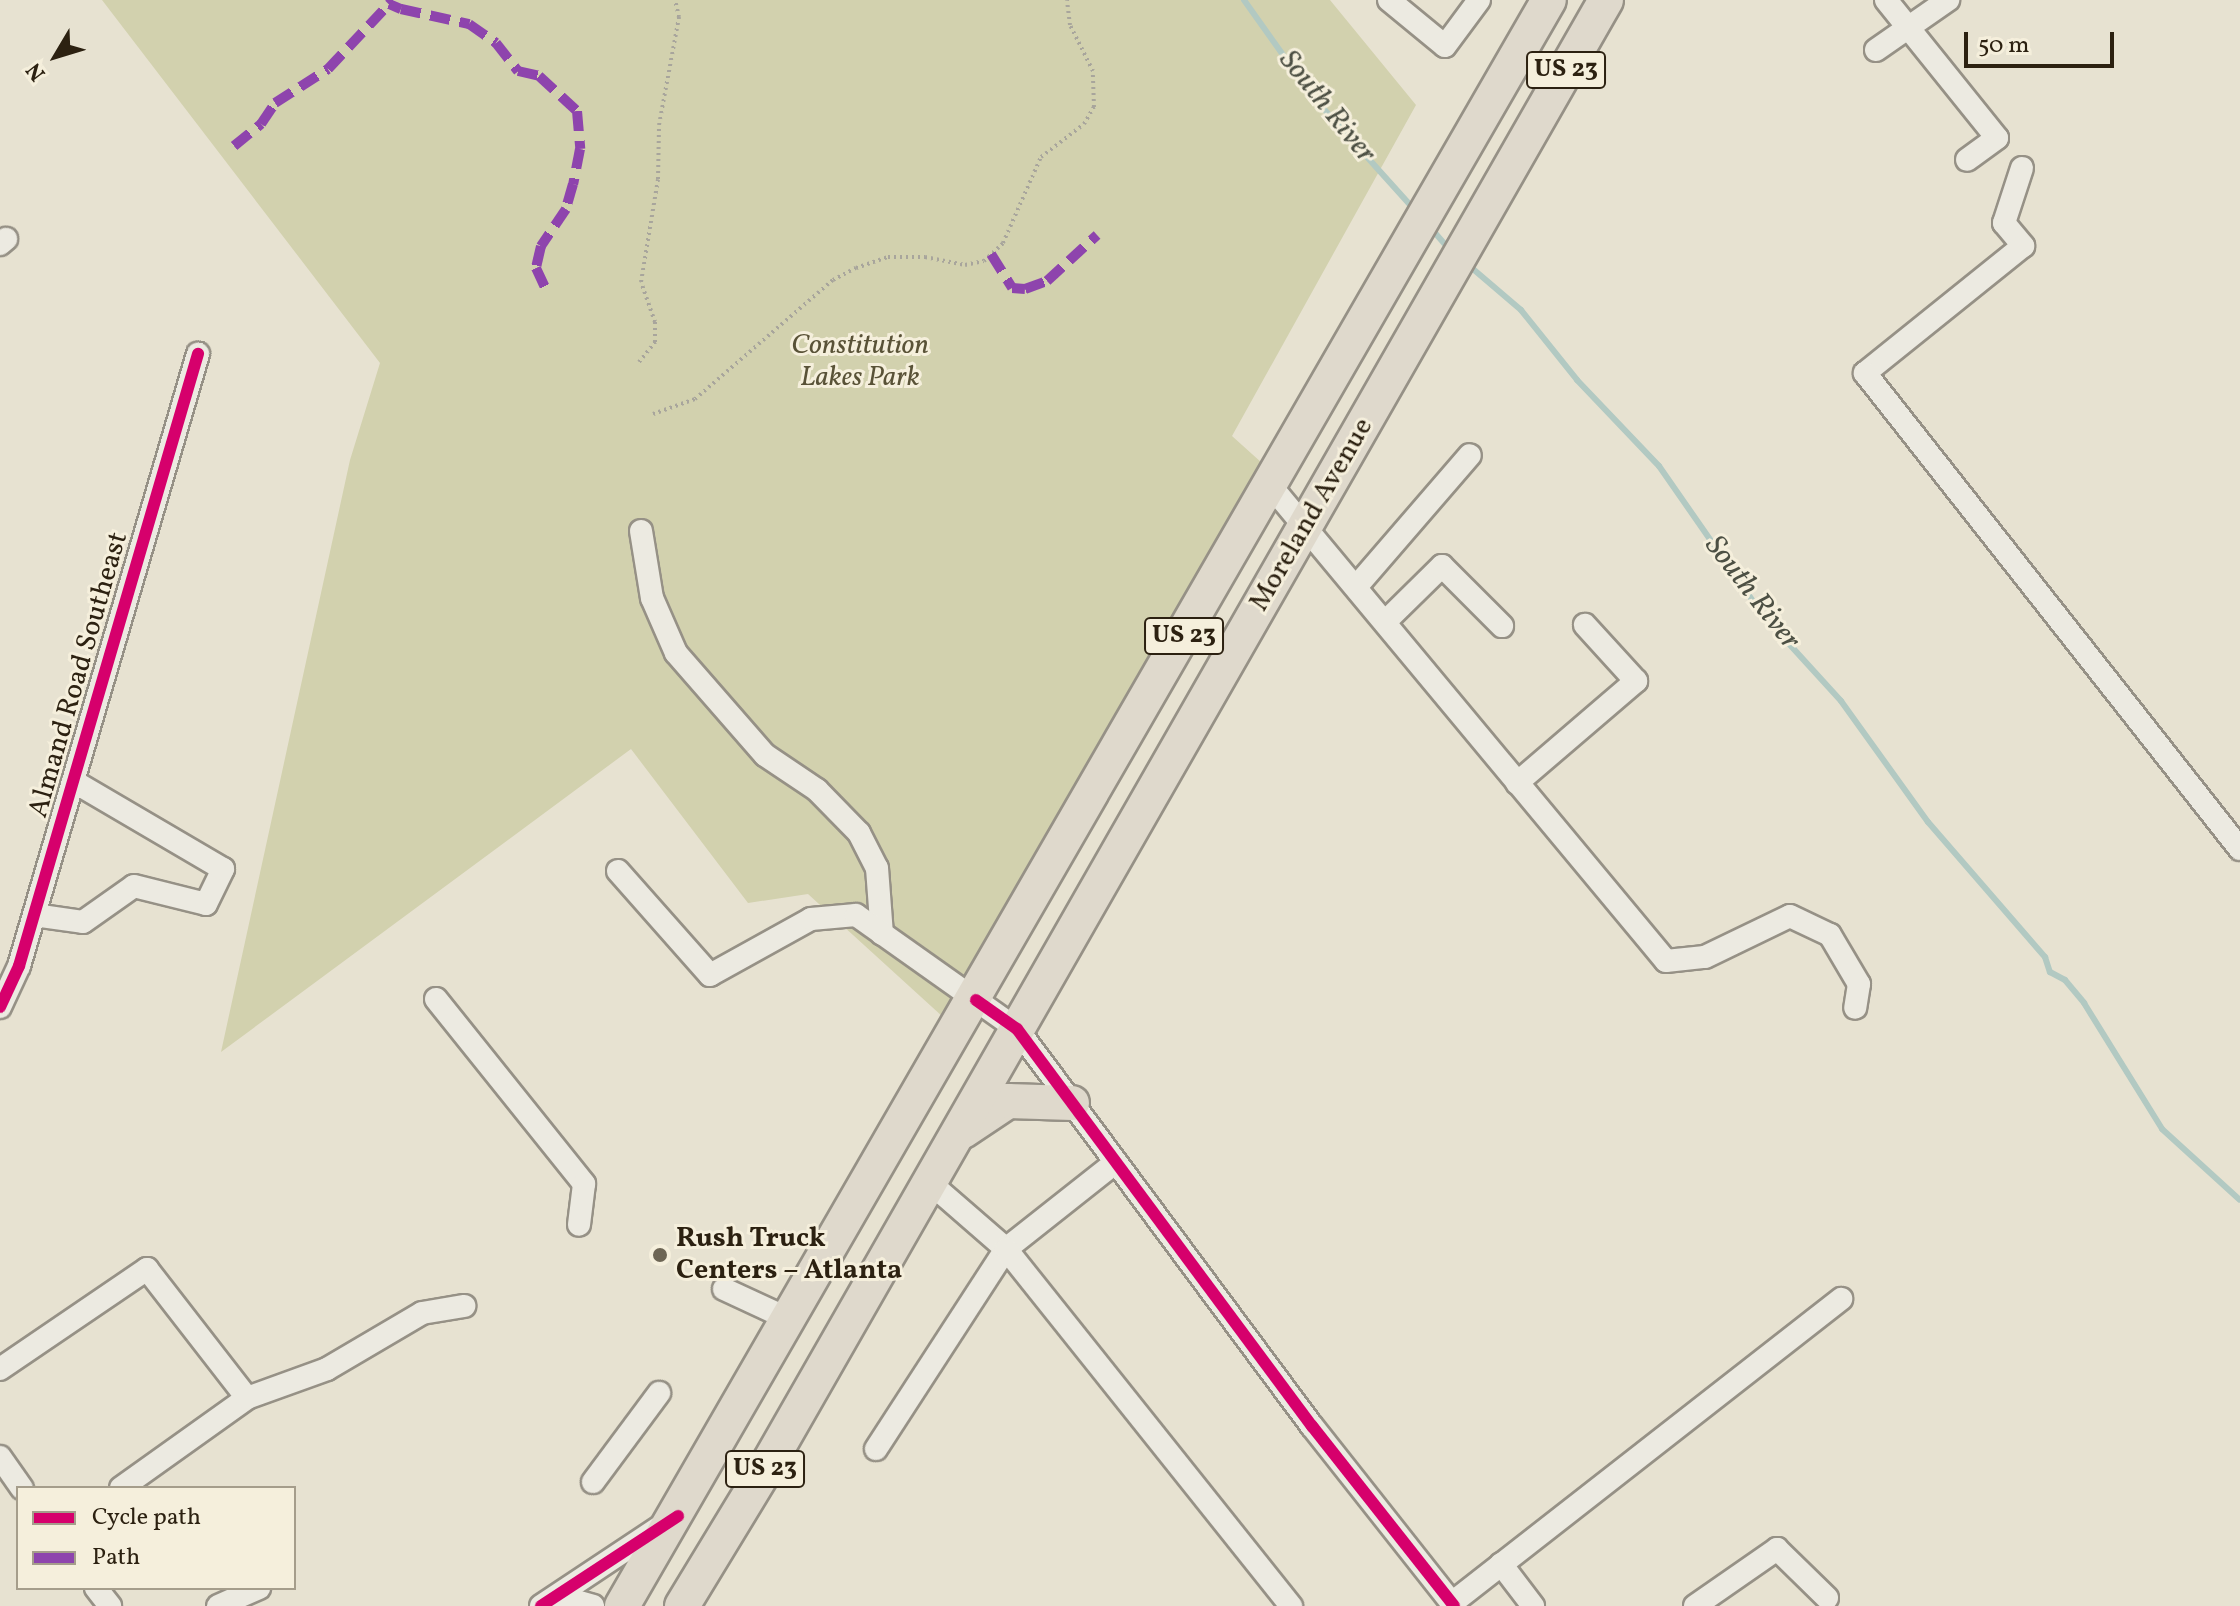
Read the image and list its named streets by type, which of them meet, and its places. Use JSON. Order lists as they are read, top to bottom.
{
  "streets": {
    "highway": ["US 23", "Moreland Avenue"],
    "street": ["Almand Road Southeast"]
  },
  "crossings": [
    ["US 23", "Moreland Avenue"]
  ],
  "water": ["South River"],
  "parks": ["Constitution Lakes Park"],
  "places": ["Rush Truck Centers – Atlanta"],
  "legend": ["Cycle path", "Path"],
  "scale_bar": "50 m",
  "north": "bottom left"
}
